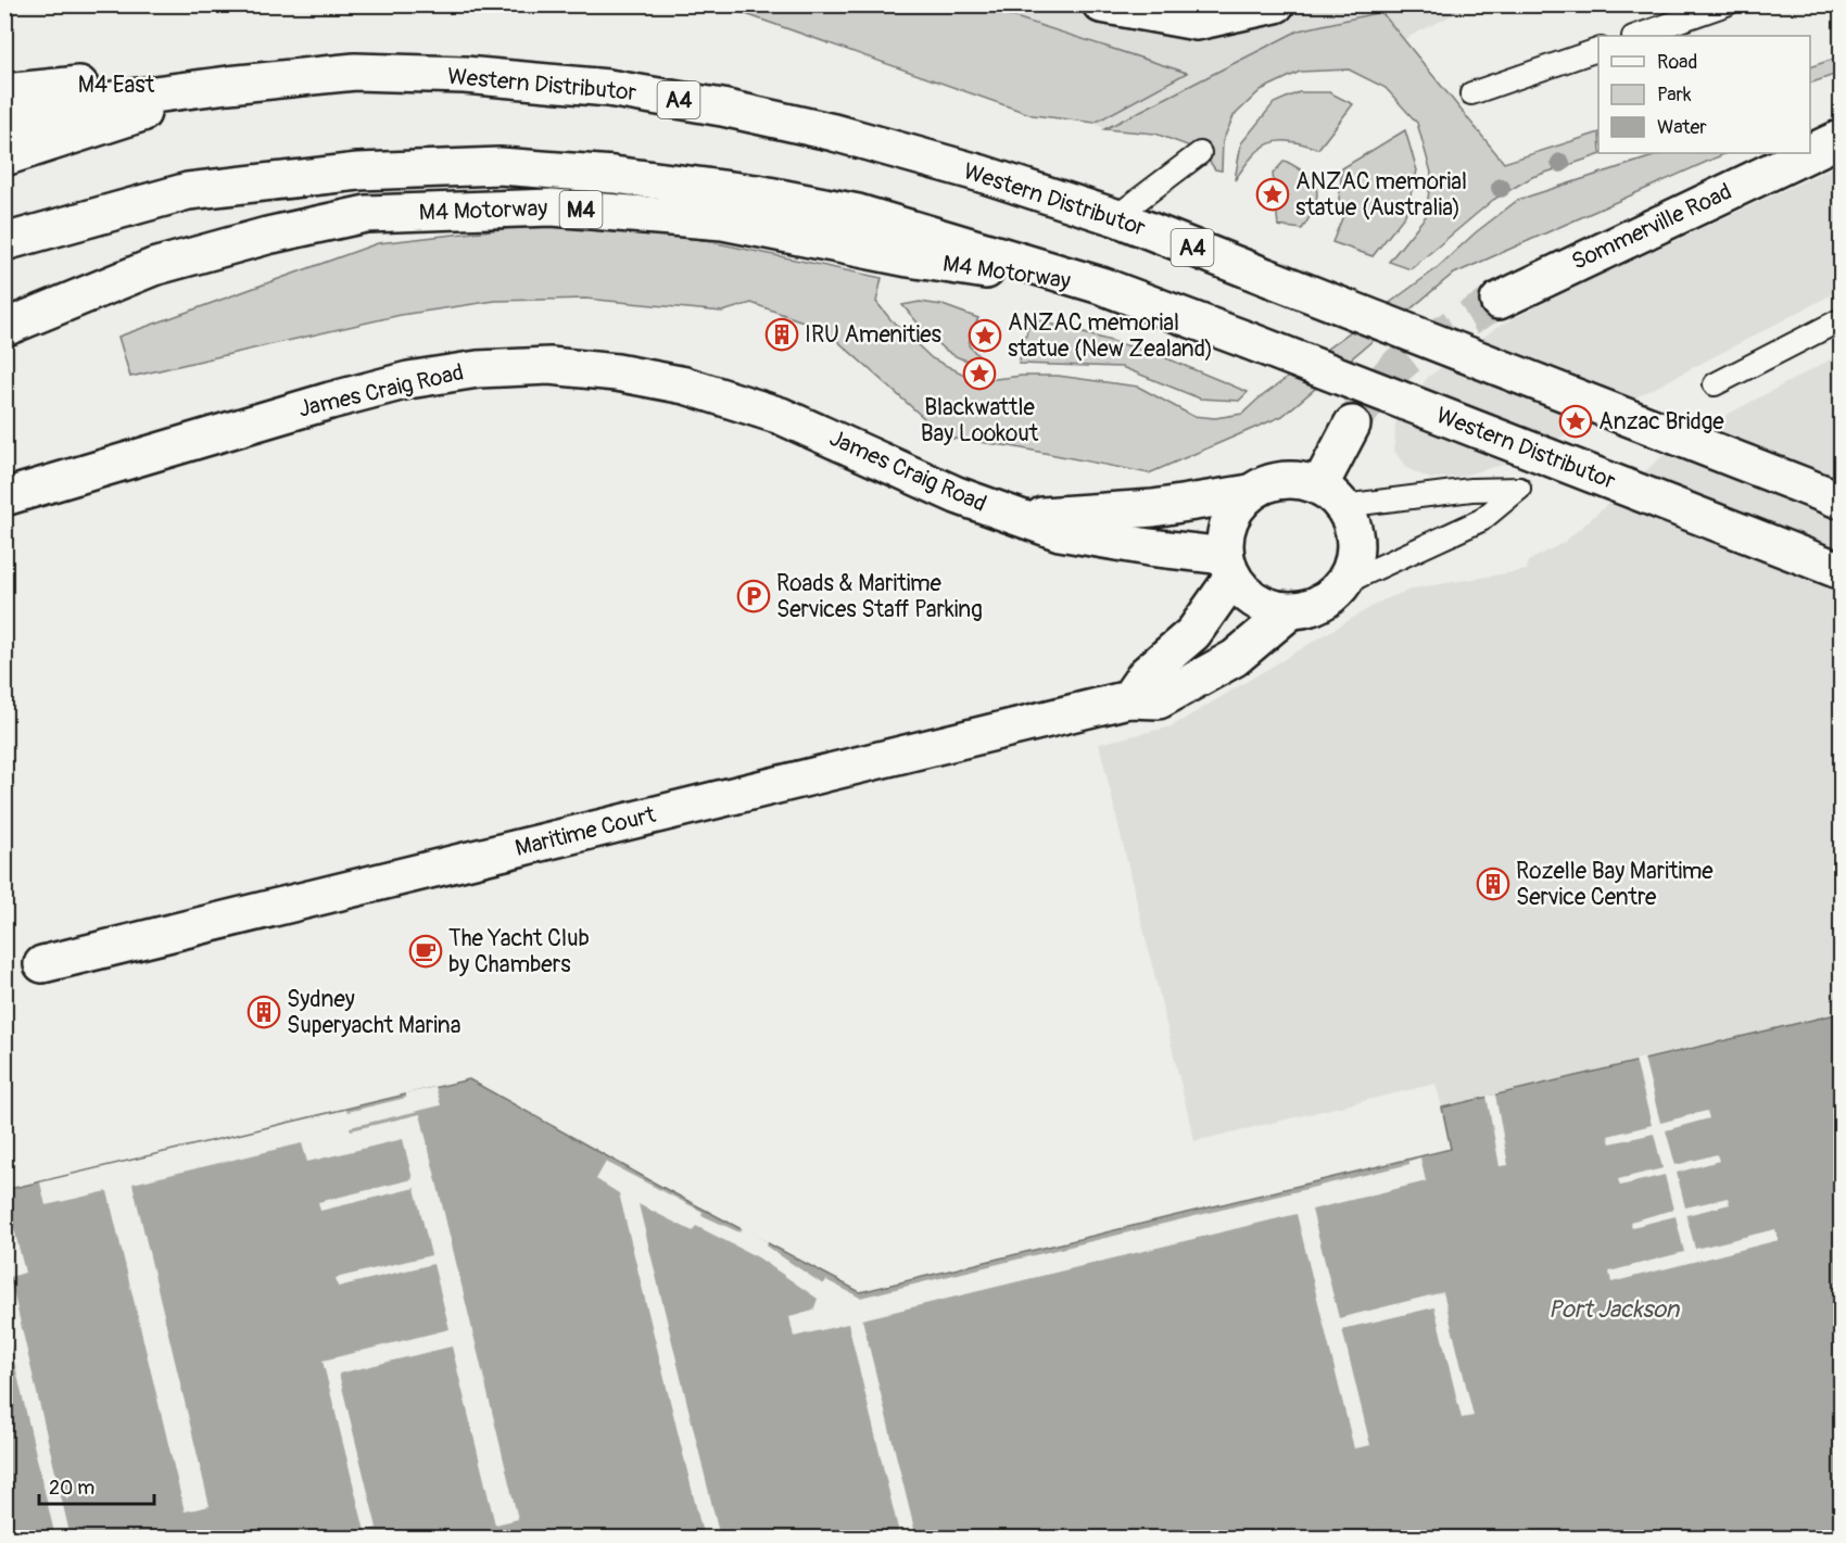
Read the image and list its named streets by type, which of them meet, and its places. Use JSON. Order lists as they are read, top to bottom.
{
  "streets": {
    "main road": [
      "M4 East",
      "Western Distributor",
      "A4",
      "M4",
      "M4 Motorway",
      "Sommerville Road",
      "James Craig Road",
      "Maritime Court"
    ]
  },
  "crossings": [
    ["M4 East", "Western Distributor"],
    ["Western Distributor", "M4 Motorway"],
    ["James Craig Road", "Maritime Court"]
  ],
  "water": ["Port Jackson"],
  "places": {
    "place": [
      "ANZAC memorial statue (Australia)",
      "ANZAC memorial statue (New Zealand)",
      "Blackwattle Bay Lookout",
      "Anzac Bridge"
    ],
    "building": ["IRU Amenities", "Rozelle Bay Maritime Service Centre", "Sydney Superyacht Marina"],
    "parking": ["Roads & Maritime Services Staff Parking"],
    "cafe": ["The Yacht Club by Chambers"]
  },
  "legend": ["Road", "Park", "Water"],
  "scale_bar": "20 m"
}
